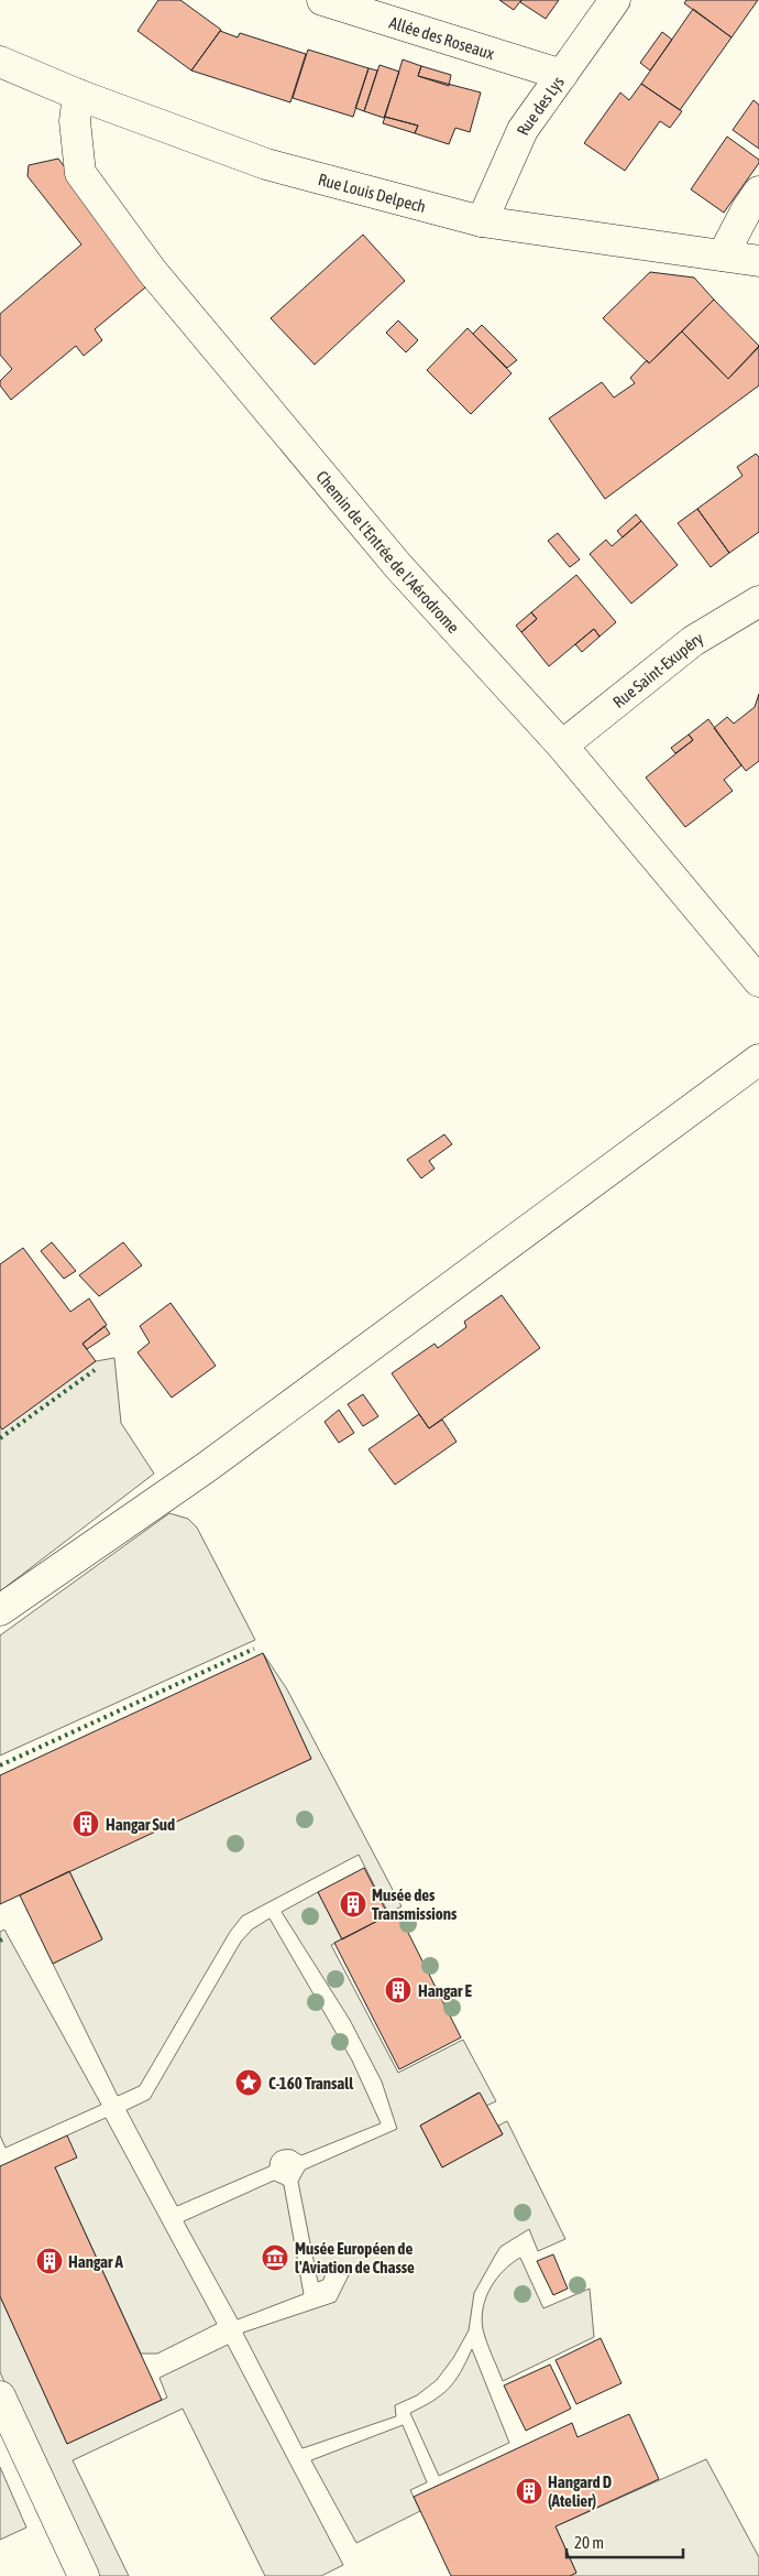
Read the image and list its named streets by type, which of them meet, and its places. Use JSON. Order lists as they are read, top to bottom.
{
  "streets": {
    "street": [
      "Allée des Roseaux",
      "Rue des Lys",
      "Rue Louis Delpech",
      "Chemin de l'Entrée de l'Aérodrome",
      "Rue Saint-Exupéry"
    ]
  },
  "crossings": [
    ["Allée des Roseaux", "Rue des Lys"],
    ["Rue des Lys", "Rue Louis Delpech"],
    ["Rue Louis Delpech", "Chemin de l'Entrée de l'Aérodrome"],
    ["Chemin de l'Entrée de l'Aérodrome", "Rue Saint-Exupéry"]
  ],
  "places": {
    "building": [
      "Hangar Sud",
      "Musée des Transmissions",
      "Hangar E",
      "Hangar A",
      "Hangard D (Atelier)"
    ],
    "place": ["C-160 Transall"],
    "museum": ["Musée Européen de l'Aviation de Chasse"]
  },
  "scale_bar": "20 m"
}
